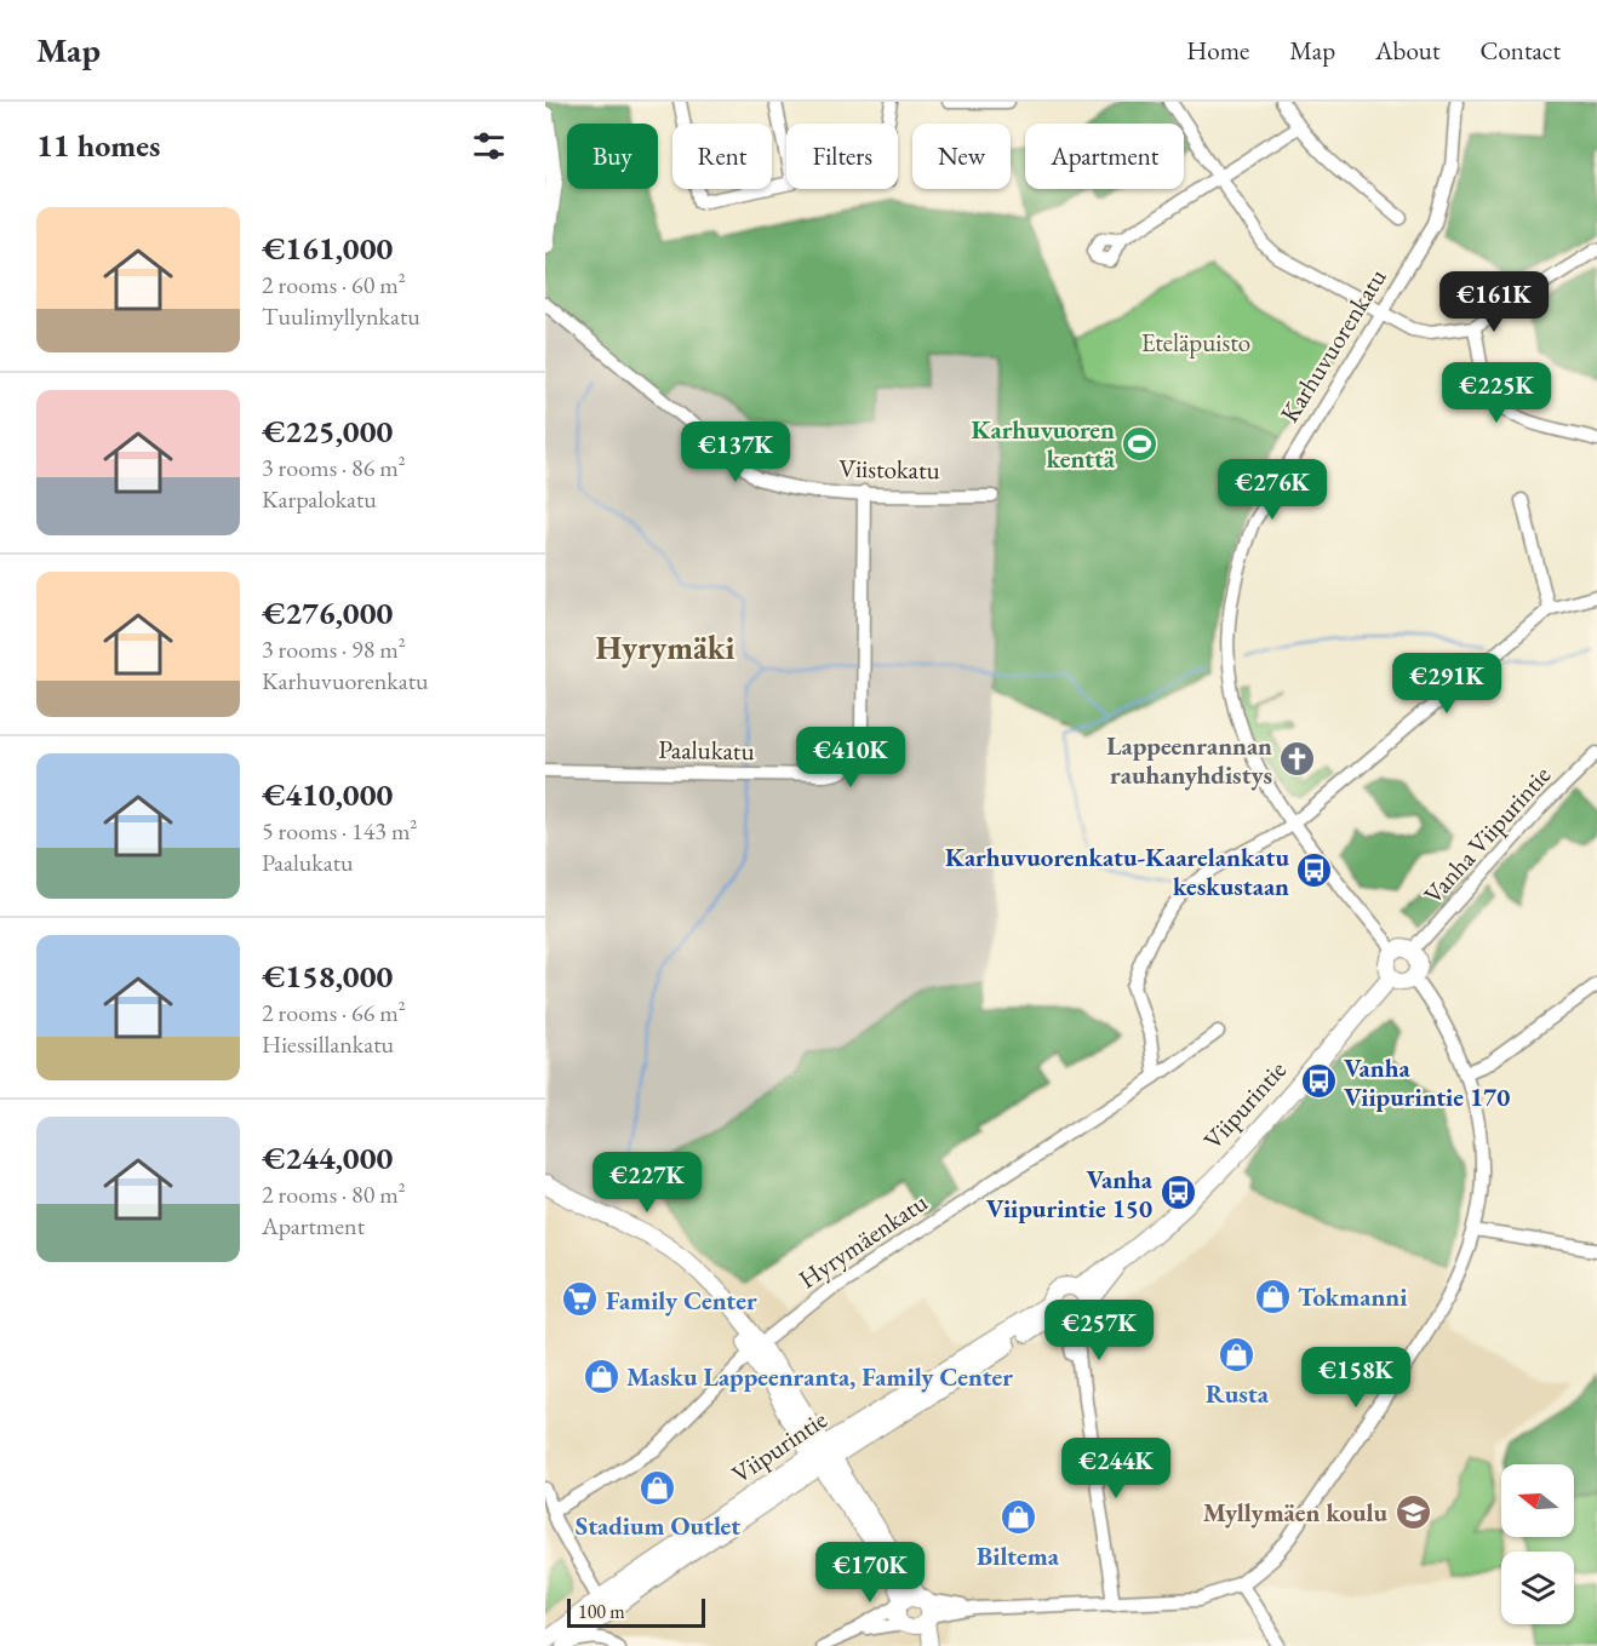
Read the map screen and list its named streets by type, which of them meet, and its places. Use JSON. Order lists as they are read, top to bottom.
{
  "streets": {
    "main road": ["Viipurintie"],
    "street": [
      "Karhuvuorenkatu",
      "Viistokatu",
      "Paalukatu",
      "Vanha Viipurintie",
      "Hyrymäenkatu"
    ]
  },
  "crossings": [
    ["Karhuvuorenkatu", "Vanha Viipurintie"],
    ["Karhuvuorenkatu", "Viipurintie"],
    ["Viistokatu", "Paalukatu"],
    ["Vanha Viipurintie", "Viipurintie"]
  ],
  "districts": ["Hyrymäki"],
  "parks": ["Eteläpuisto"],
  "places": {
    "sports": ["Karhuvuoren kenttä"],
    "church": ["Lappeenrannan rauhanyhdistys"],
    "bus stop": ["Karhuvuorenkatu-Kaarelankatu keskustaan", "Vanha Viipurintie 170", "Vanha Viipurintie 150"],
    "shop": [
      "Tokmanni",
      "Rusta",
      "Masku Lappeenranta, Family Center",
      "Stadium Outlet",
      "Biltema"
    ],
    "supermarket": ["Family Center"],
    "school or university": ["Myllymäen koulu"]
  },
  "scale_bar": "100 m",
  "north": "left",
  "page": {
    "header": "Map",
    "nav": [
      "Home",
      "Map",
      "About",
      "Contact"
    ],
    "heading": "11 homes",
    "chip": [
      "Buy",
      "Rent",
      "Filters",
      "New",
      "Apartment"
    ],
    "list": [
      {
        "name": "€161,000",
        "note": "2 rooms · 60 m² · Tuulimyllynkatu"
      },
      {
        "name": "€225,000",
        "note": "3 rooms · 86 m² · Karpalokatu"
      },
      {
        "name": "€276,000",
        "note": "3 rooms · 98 m² · Karhuvuorenkatu"
      },
      {
        "name": "€410,000",
        "note": "5 rooms · 143 m² · Paalukatu"
      },
      {
        "name": "€158,000",
        "note": "2 rooms · 66 m² · Hiessillankatu"
      },
      {
        "name": "€244,000",
        "note": "2 rooms · 80 m² · Apartment"
      }
    ],
    "price": [
      "€161K",
      "€225K",
      "€137K",
      "€276K",
      "€291K",
      "€410K",
      "€227K",
      "€257K",
      "€158K",
      "€244K",
      "€170K"
    ],
    "scale": "100 m"
  }
}
